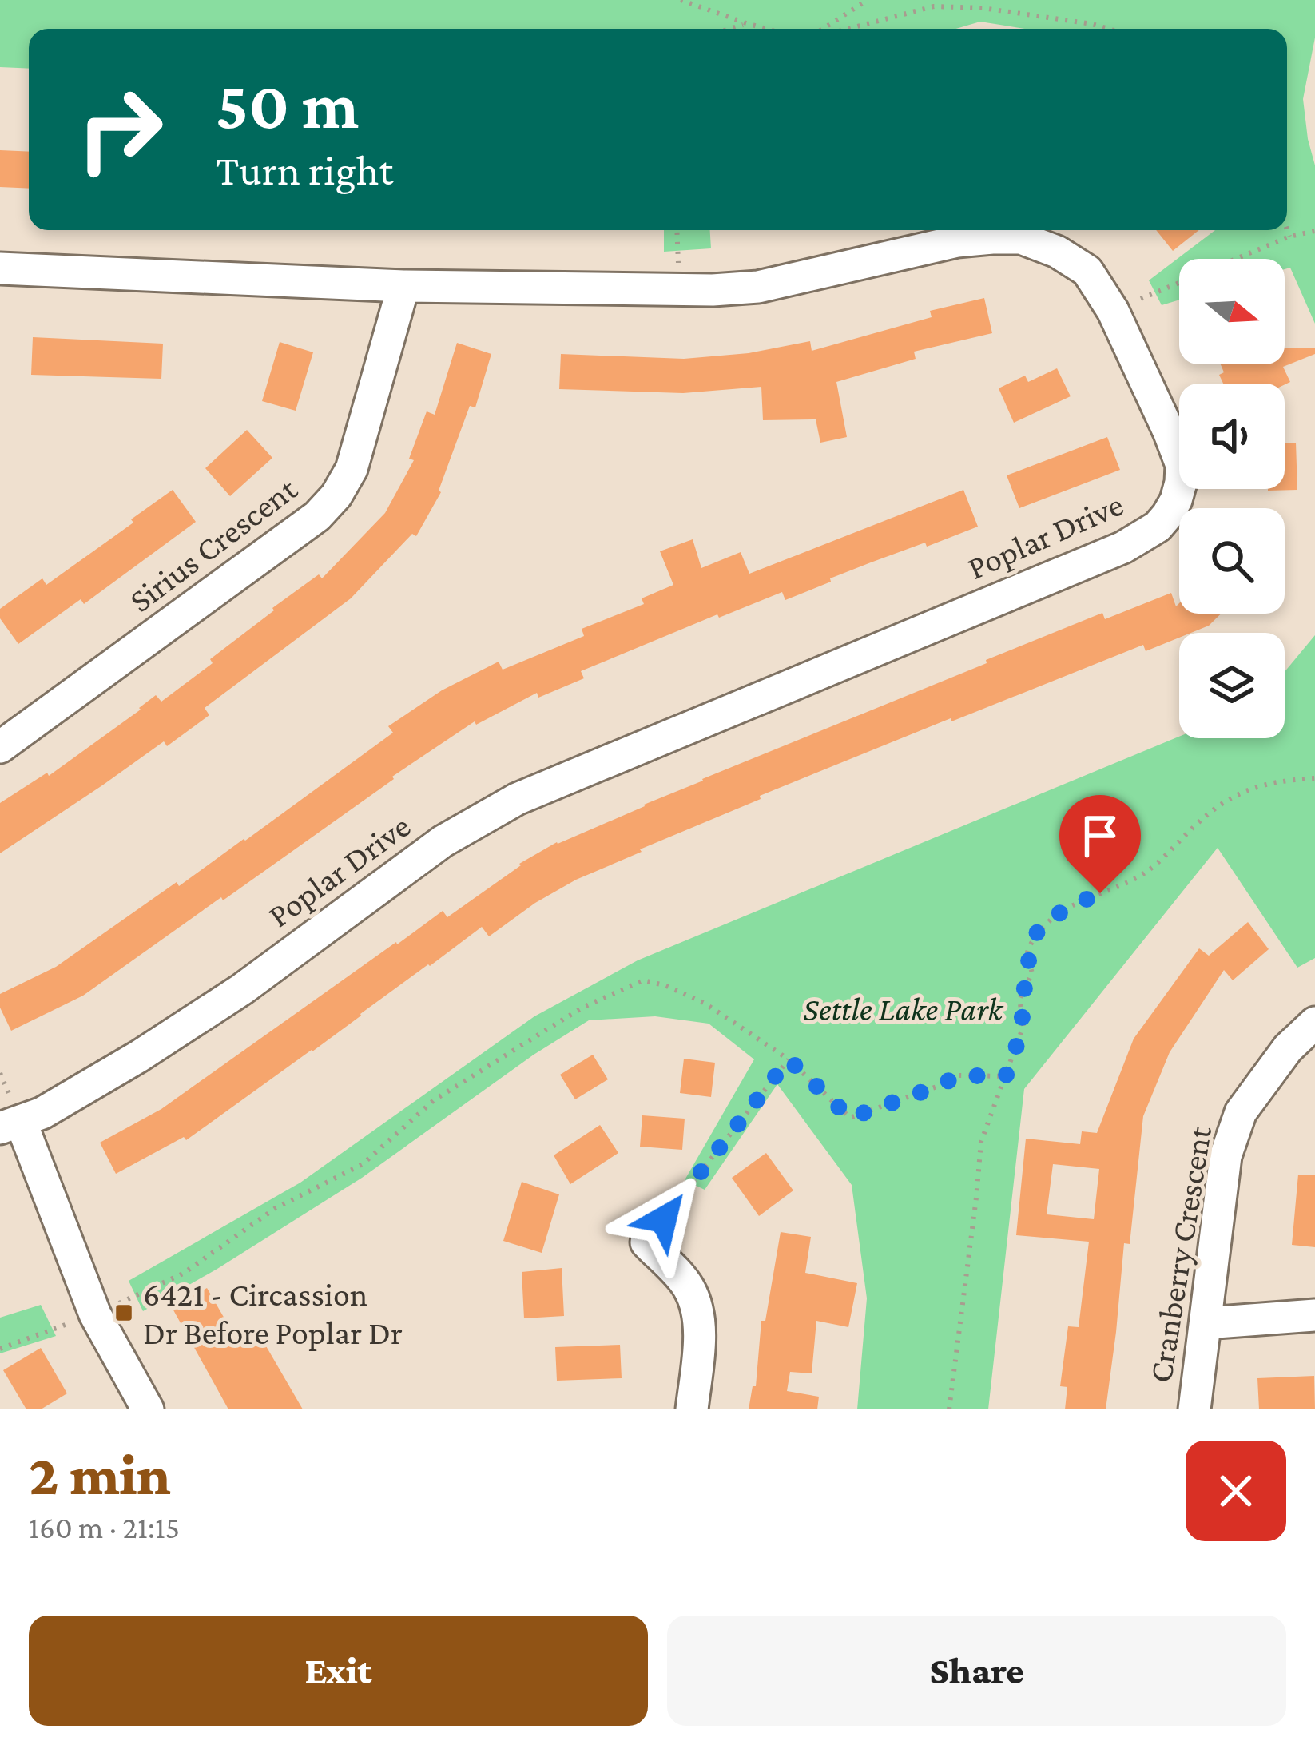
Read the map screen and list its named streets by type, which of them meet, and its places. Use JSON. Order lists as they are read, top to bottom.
{
  "streets": {
    "street": ["Poplar Drive", "Sirius Crescent", "Cranberry Crescent"]
  },
  "crossings": [
    ["Poplar Drive", "Sirius Crescent"]
  ],
  "parks": ["Settle Lake Park"],
  "places": {
    "transit": ["6421 - Circassion Dr Before Poplar Dr"]
  },
  "north": "right",
  "page": {
    "turn": ["50 m", "Turn right"],
    "heading": ["2 min", "160 m · 21:15"],
    "buttons": ["Exit", "Share"]
  }
}
